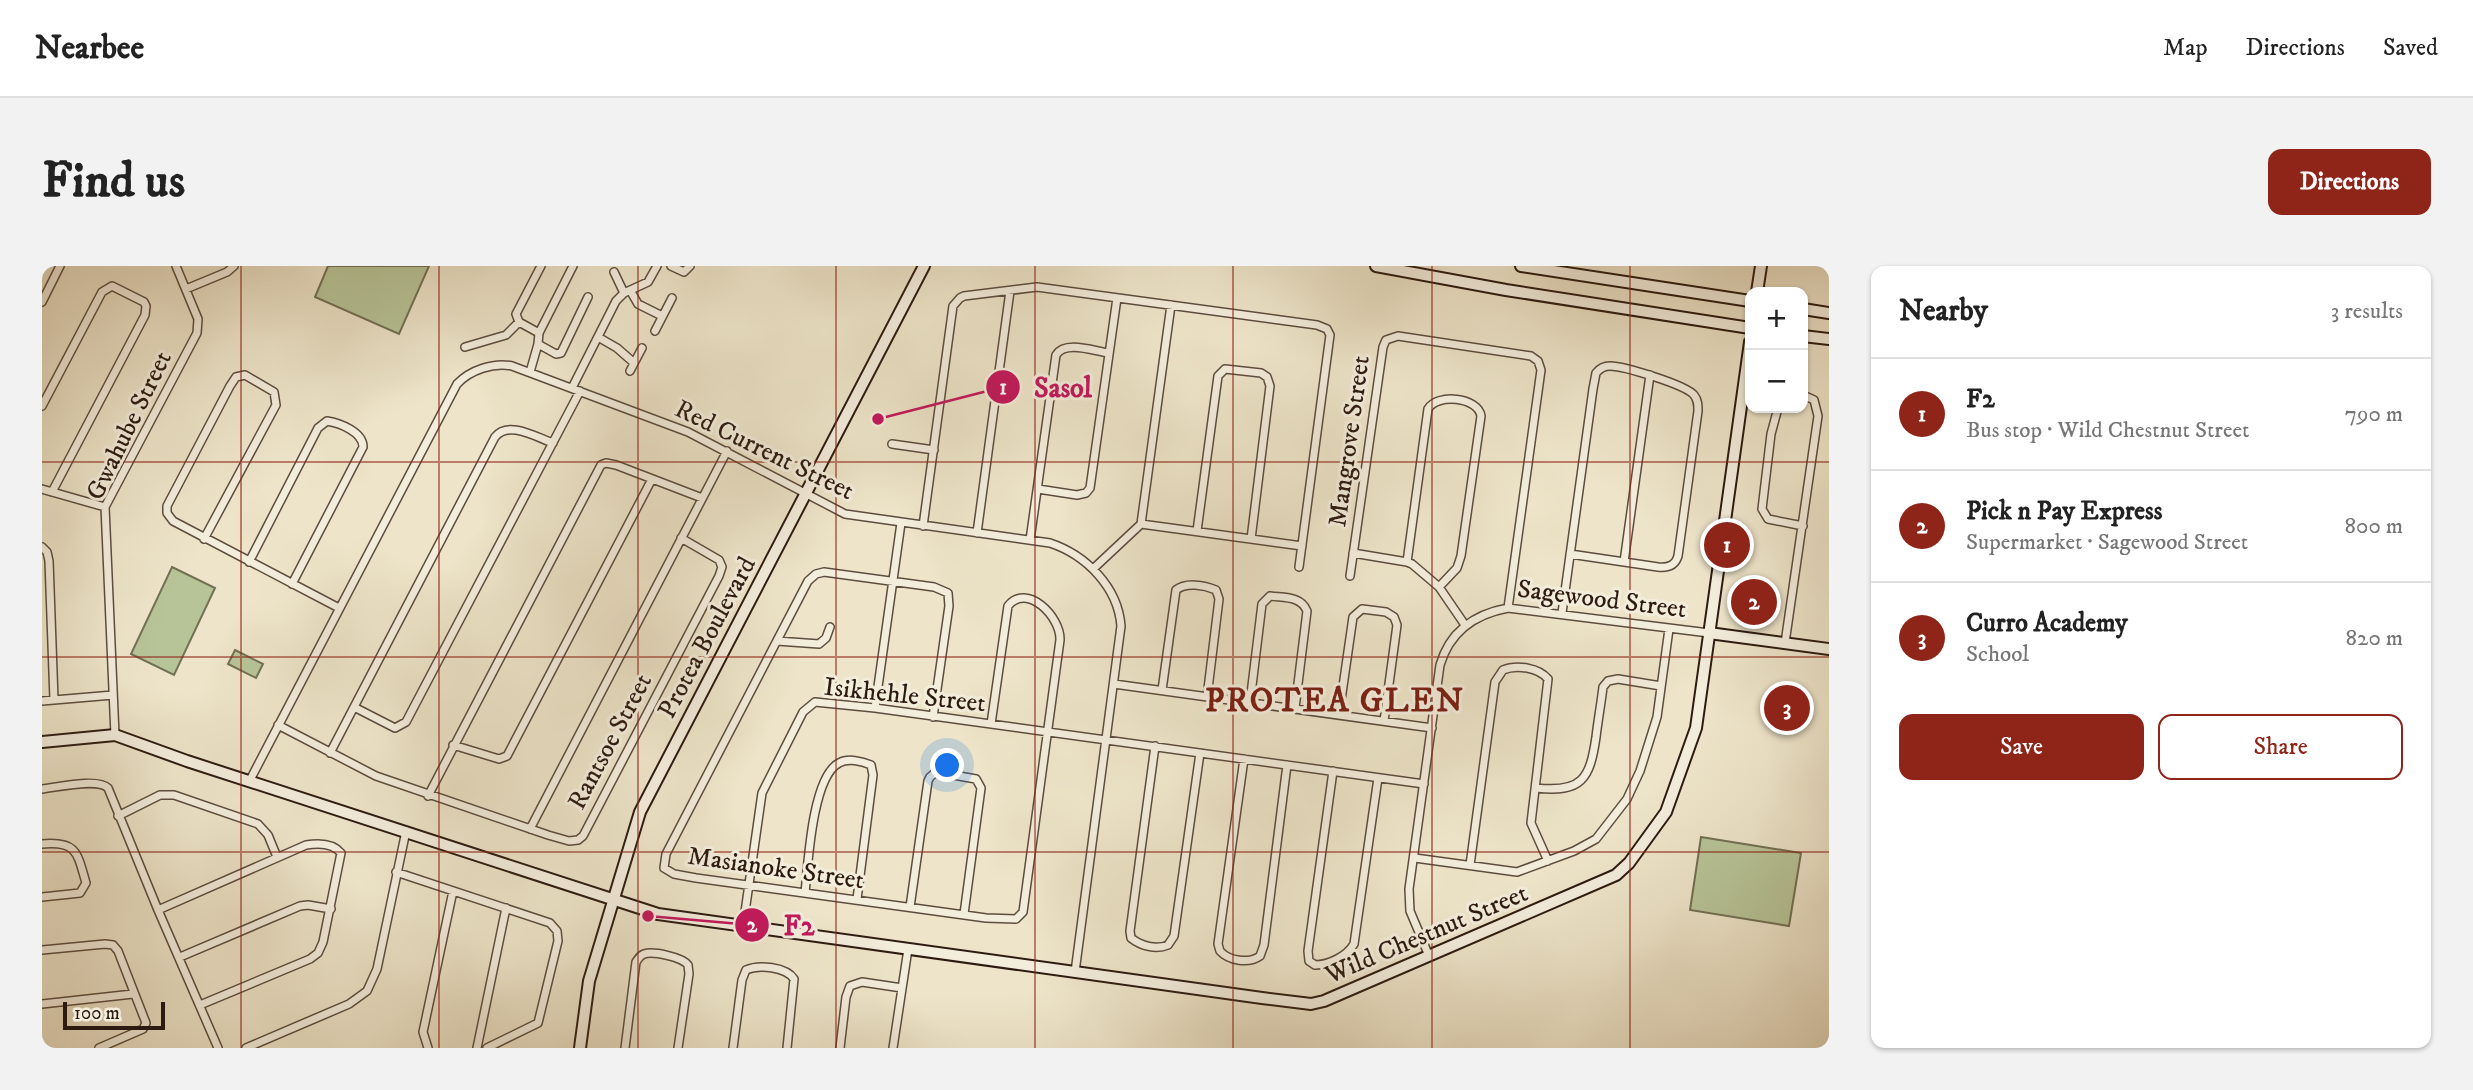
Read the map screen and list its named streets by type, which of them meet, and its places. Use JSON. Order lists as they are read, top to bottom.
{
  "streets": {
    "street": [
      "Gwahube Street",
      "Mangrove Street",
      "Red Current Street",
      "Sagewood Street",
      "Protea Boulevard",
      "Isikhehle Street",
      "Rantsoe Street",
      "Masianoke Street",
      "Wild Chestnut Street"
    ]
  },
  "crossings": [
    ["Gwahube Street", "Wild Chestnut Street"],
    ["Mangrove Street", "Sagewood Street"],
    ["Red Current Street", "Protea Boulevard"],
    ["Red Current Street", "Isikhehle Street"],
    ["Red Current Street", "Rantsoe Street"],
    ["Red Current Street", "Wild Chestnut Street"],
    ["Sagewood Street", "Isikhehle Street"],
    ["Sagewood Street", "Wild Chestnut Street"],
    ["Protea Boulevard", "Wild Chestnut Street"],
    ["Isikhehle Street", "Masianoke Street"],
    ["Isikhehle Street", "Wild Chestnut Street"]
  ],
  "districts": ["PROTEA GLEN"],
  "places": ["Sasol", "F2"],
  "scale_bar": "100 m",
  "page": {
    "header": "Nearbee",
    "nav": ["Map", "Directions", "Saved"],
    "buttons": [
      "Directions",
      ["Save", "Share"]
    ],
    "title": "Find us",
    "heading": ["Nearby", "3 results"],
    "map_buttons": ["+", "−"],
    "list": [
      {
        "mark": "1",
        "name": "F2",
        "note": "Bus stop · Wild Chestnut Street",
        "value": "790 m"
      },
      {
        "mark": "2",
        "name": "Pick n Pay Express",
        "note": "Supermarket · Sagewood Street",
        "value": "800 m"
      },
      {
        "mark": "3",
        "name": "Curro Academy",
        "note": "School",
        "value": "820 m"
      }
    ],
    "pins": ["1", "2", "3"],
    "scale": "100 m"
  }
}
